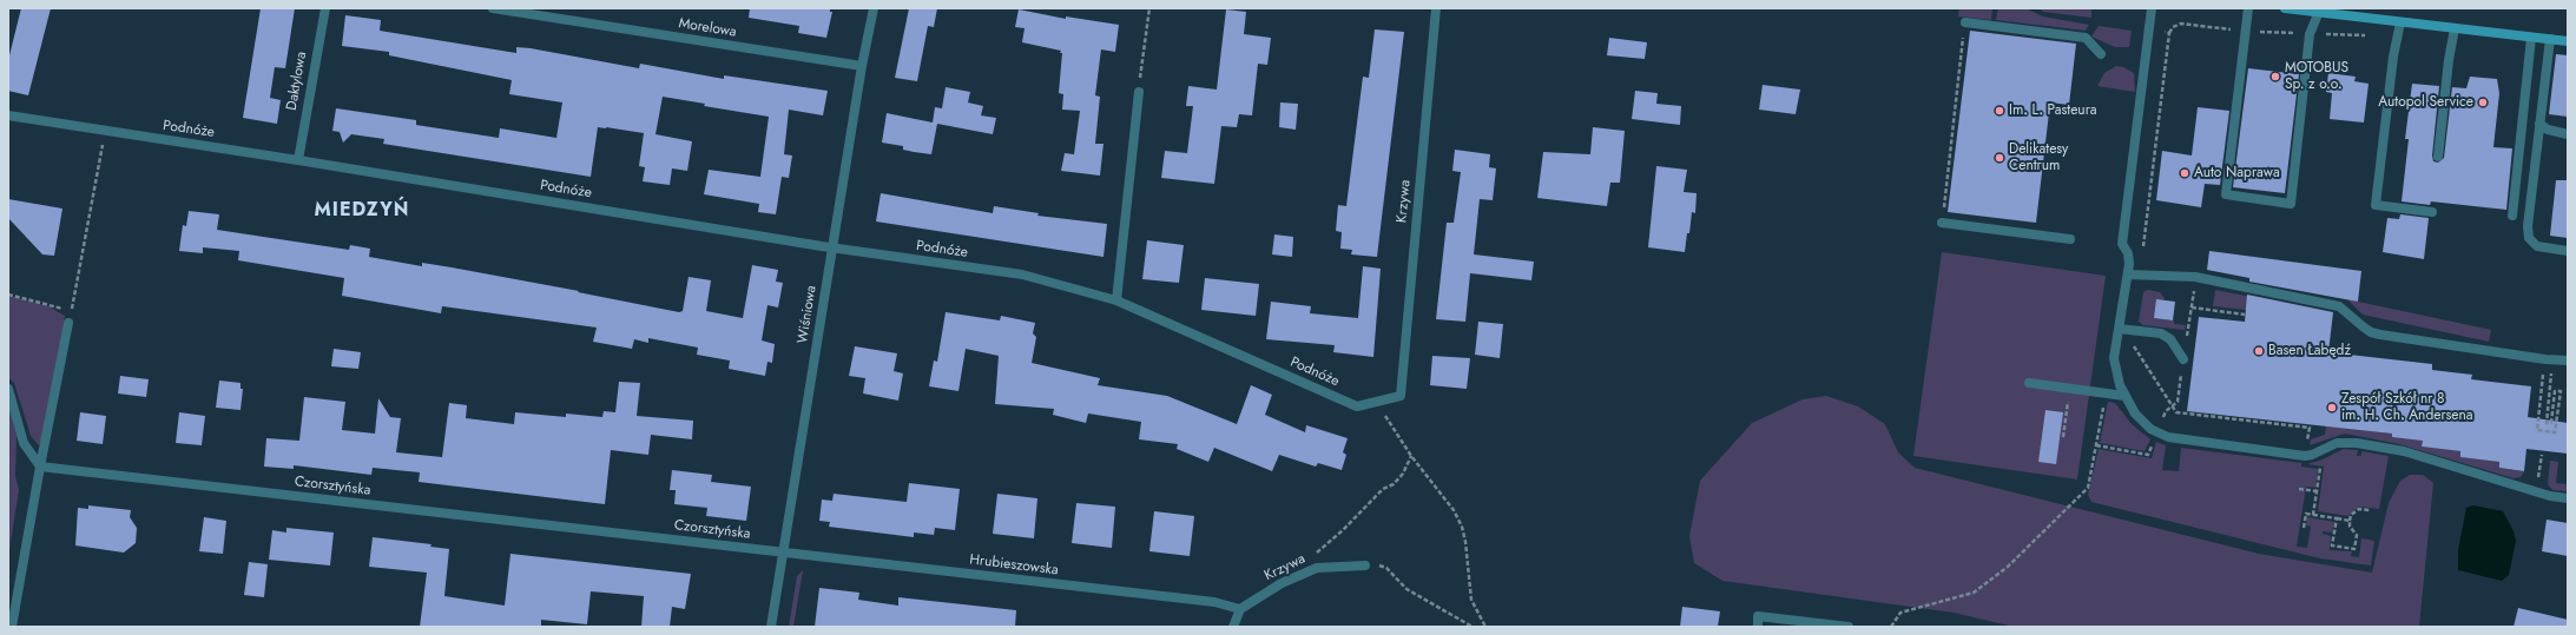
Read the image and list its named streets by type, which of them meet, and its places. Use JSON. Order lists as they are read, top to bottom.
{
  "streets": {
    "street": [
      "Morelowa",
      "Daktylowa",
      "Podnóże",
      "Krzywa",
      "Wiśniowa",
      "Czorsztyńska",
      "Hrubieszowska"
    ]
  },
  "crossings": [
    ["Morelowa", "Wiśniowa"],
    ["Daktylowa", "Podnóże"],
    ["Podnóże", "Krzywa"],
    ["Podnóże", "Wiśniowa"],
    ["Krzywa", "Hrubieszowska"],
    ["Wiśniowa", "Czorsztyńska"],
    ["Wiśniowa", "Hrubieszowska"],
    ["Czorsztyńska", "Hrubieszowska"]
  ],
  "districts": ["MIEDZYŃ"],
  "places": [
    "MOTOBUS Sp. z o.o.",
    "Autopol Service",
    "Im. L. Pasteura",
    "Delikatesy Centrum",
    "Auto Naprawa",
    "Basen Łabędź",
    "Zespół Szkół nr 8 im. H. Ch. Andersena"
  ]
}
